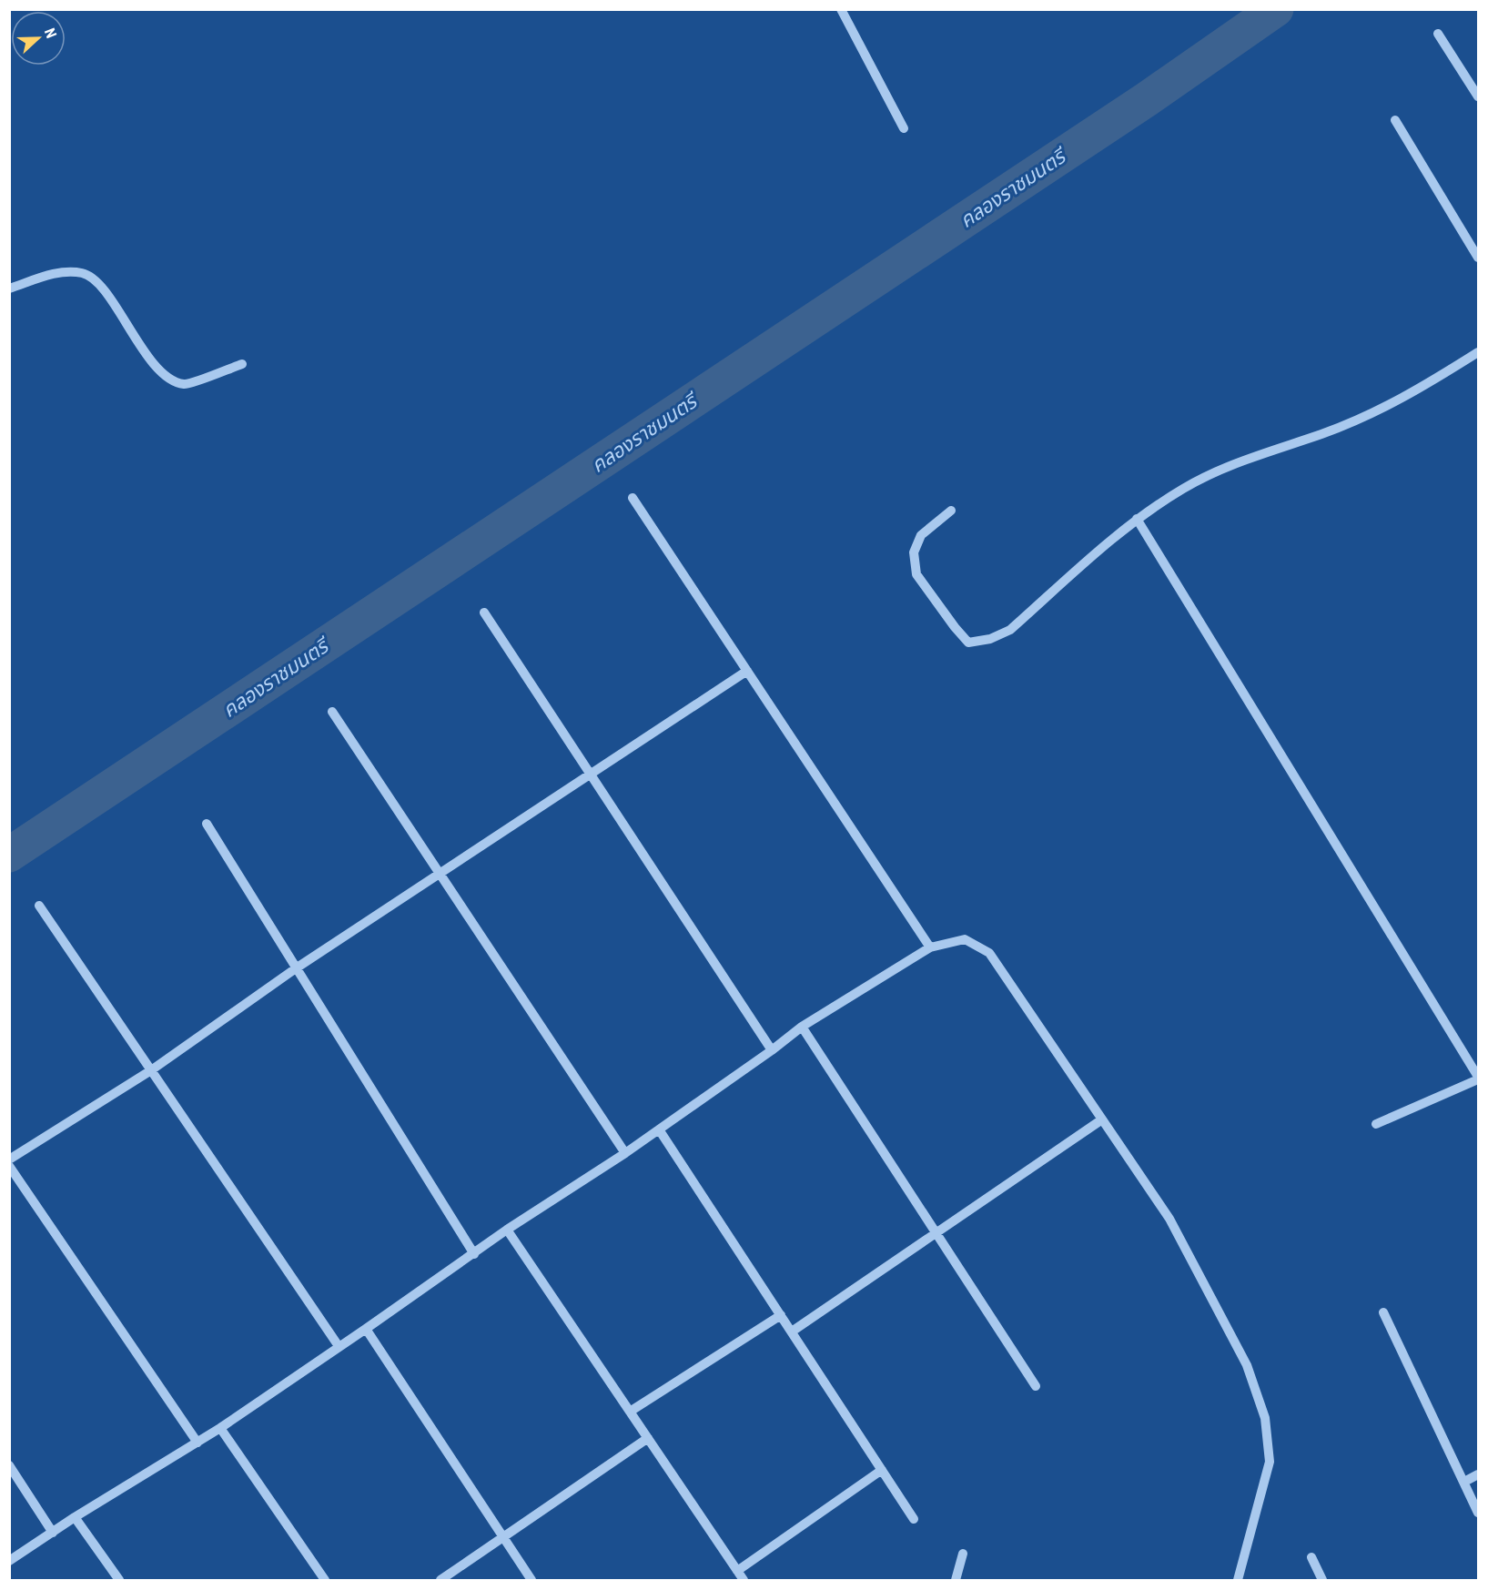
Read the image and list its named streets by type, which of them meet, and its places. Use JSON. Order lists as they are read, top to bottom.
{
  "water": ["คลองราชมนตรี"],
  "north": "right"
}
